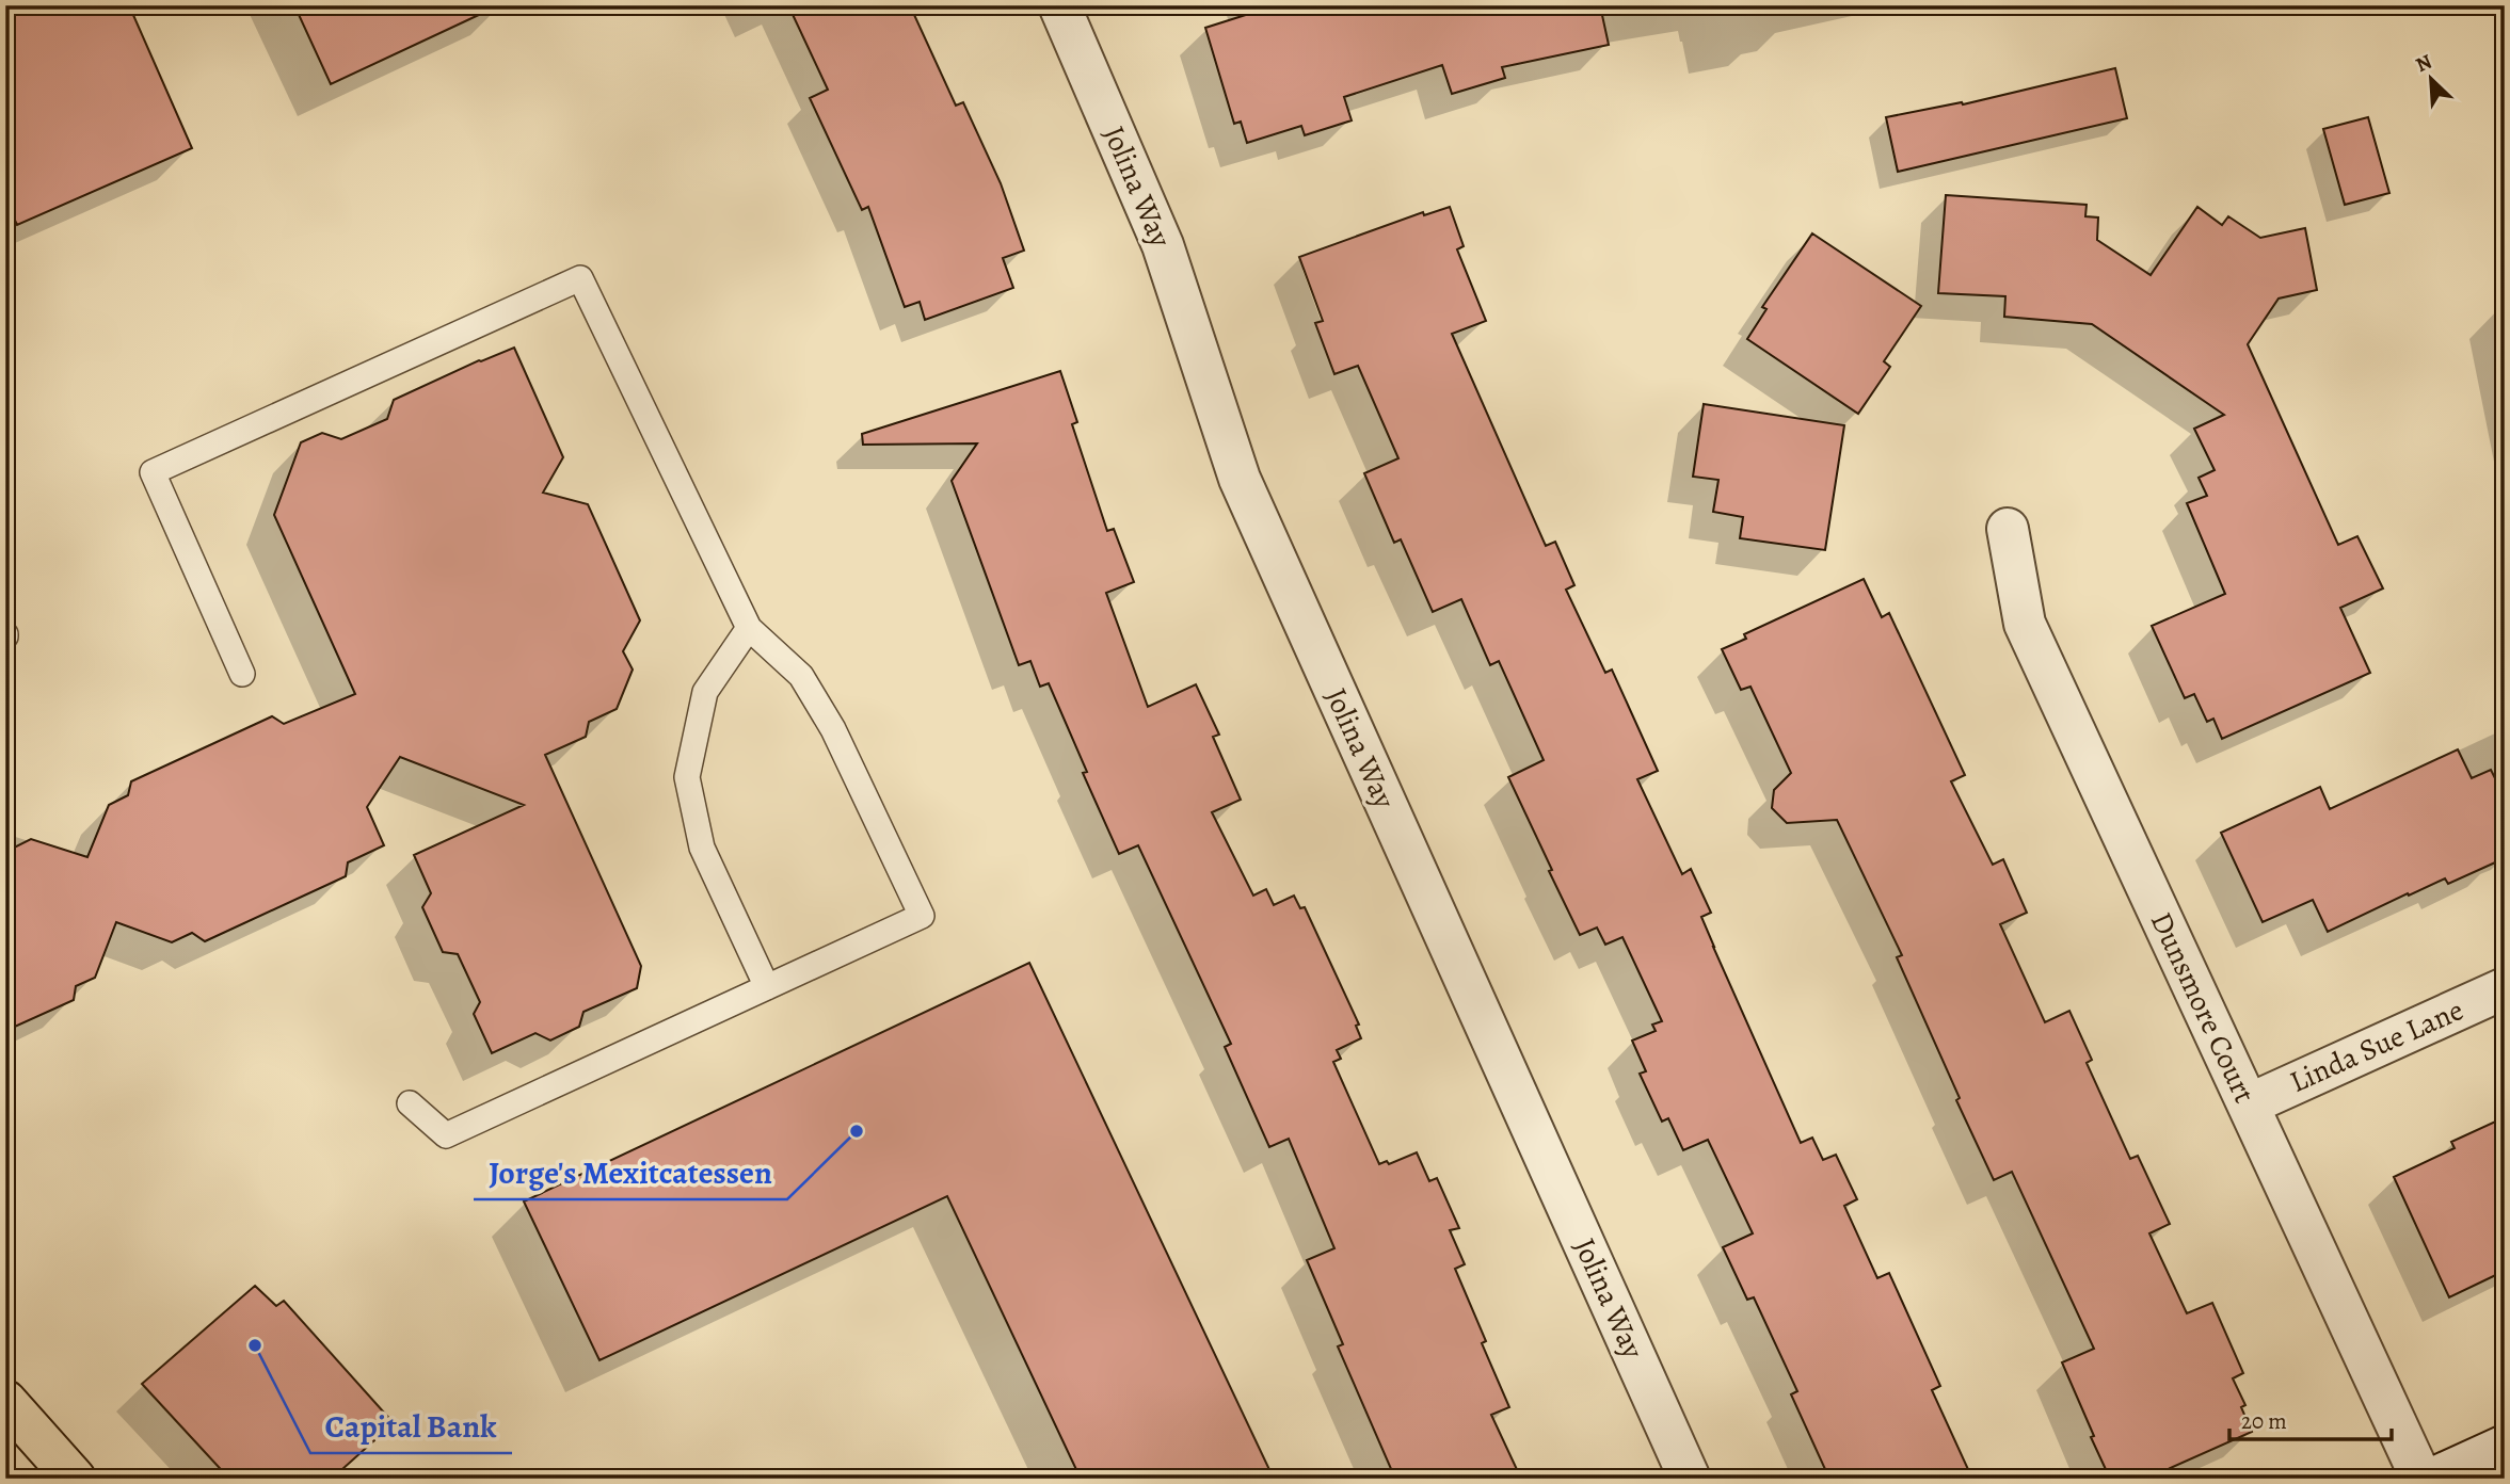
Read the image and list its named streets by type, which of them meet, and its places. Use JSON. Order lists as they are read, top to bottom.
{
  "streets": {
    "street": ["Jolina Way", "Dunsmore Court", "Linda Sue Lane"]
  },
  "crossings": [
    ["Dunsmore Court", "Linda Sue Lane"]
  ],
  "places": ["Jorge's Mexitcatessen", "Capital Bank"],
  "scale_bar": "20 m",
  "north": "top left"
}
